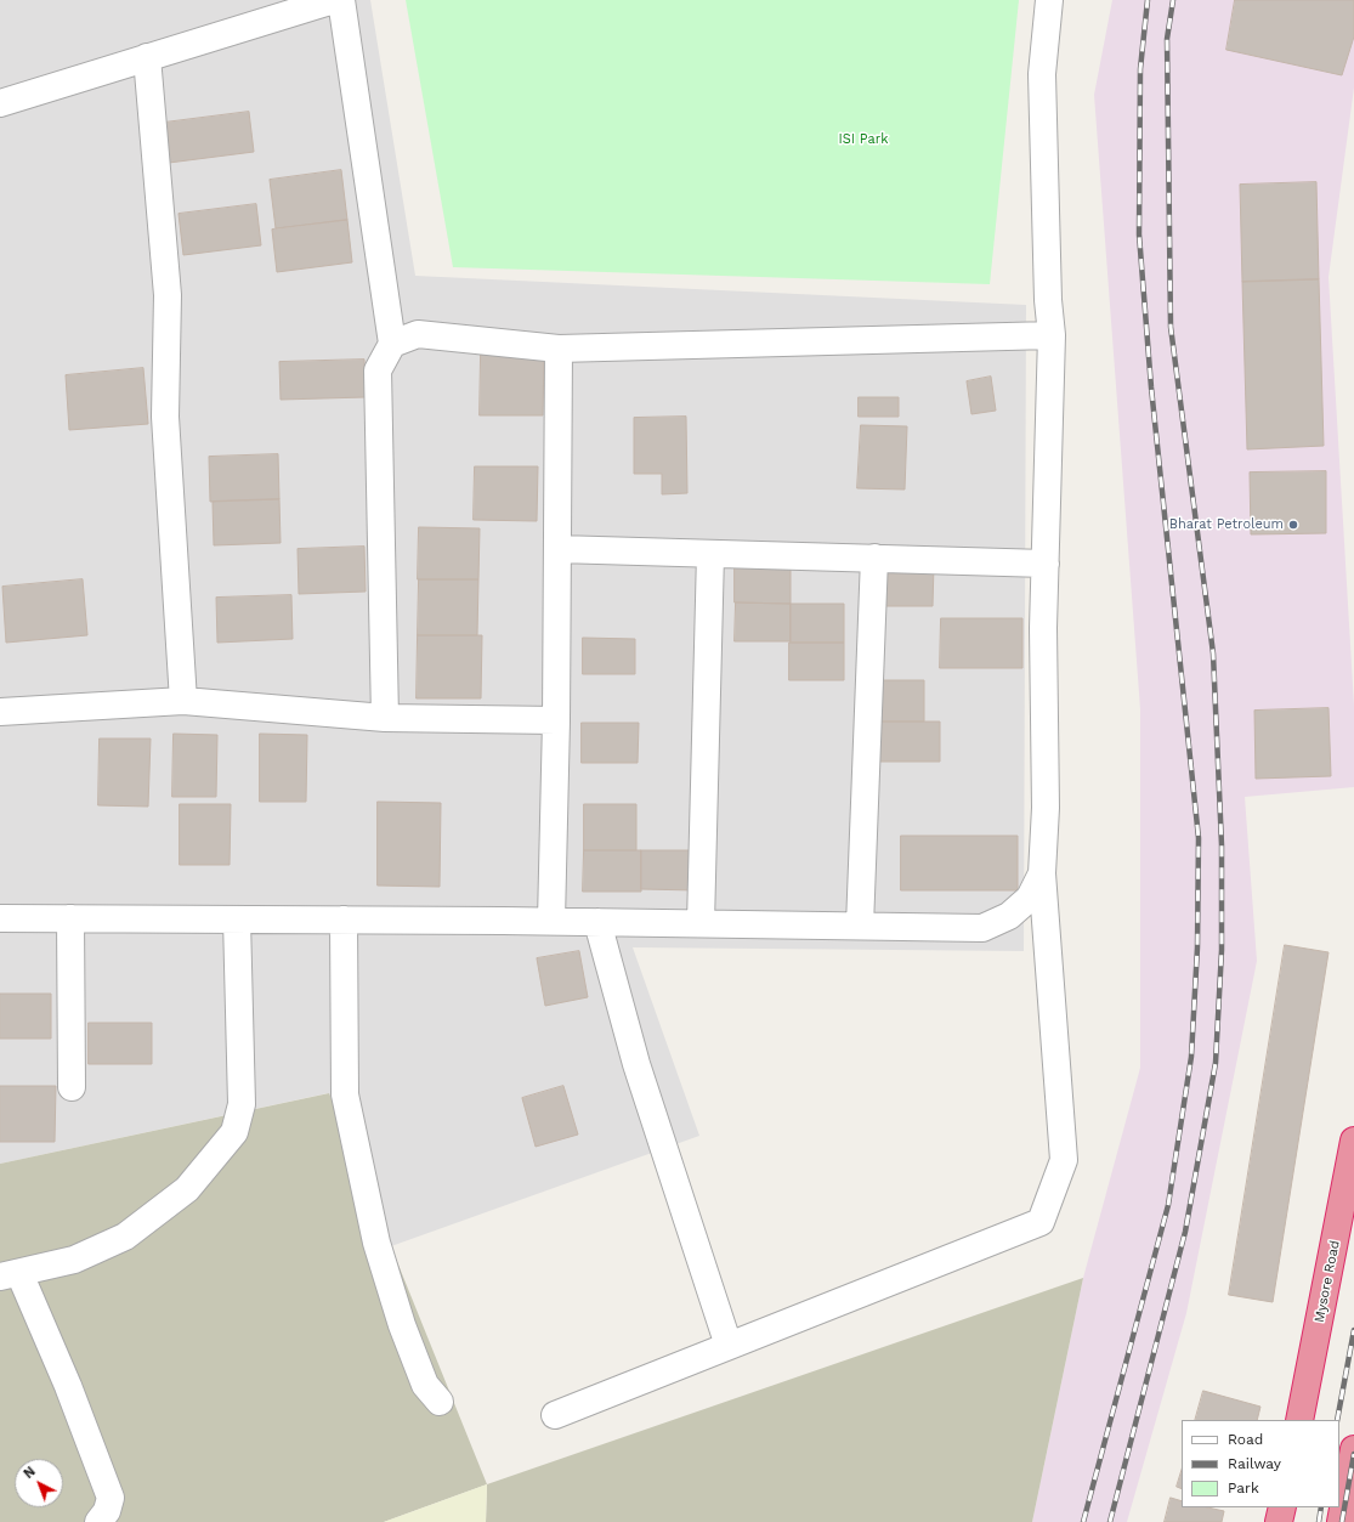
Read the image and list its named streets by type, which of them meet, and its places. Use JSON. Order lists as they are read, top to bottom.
{
  "streets": {
    "highway": ["Mysore Road"]
  },
  "parks": ["ISI Park"],
  "places": ["Bharat Petroleum"],
  "legend": ["Road", "Railway", "Park"],
  "north": "top left"
}
